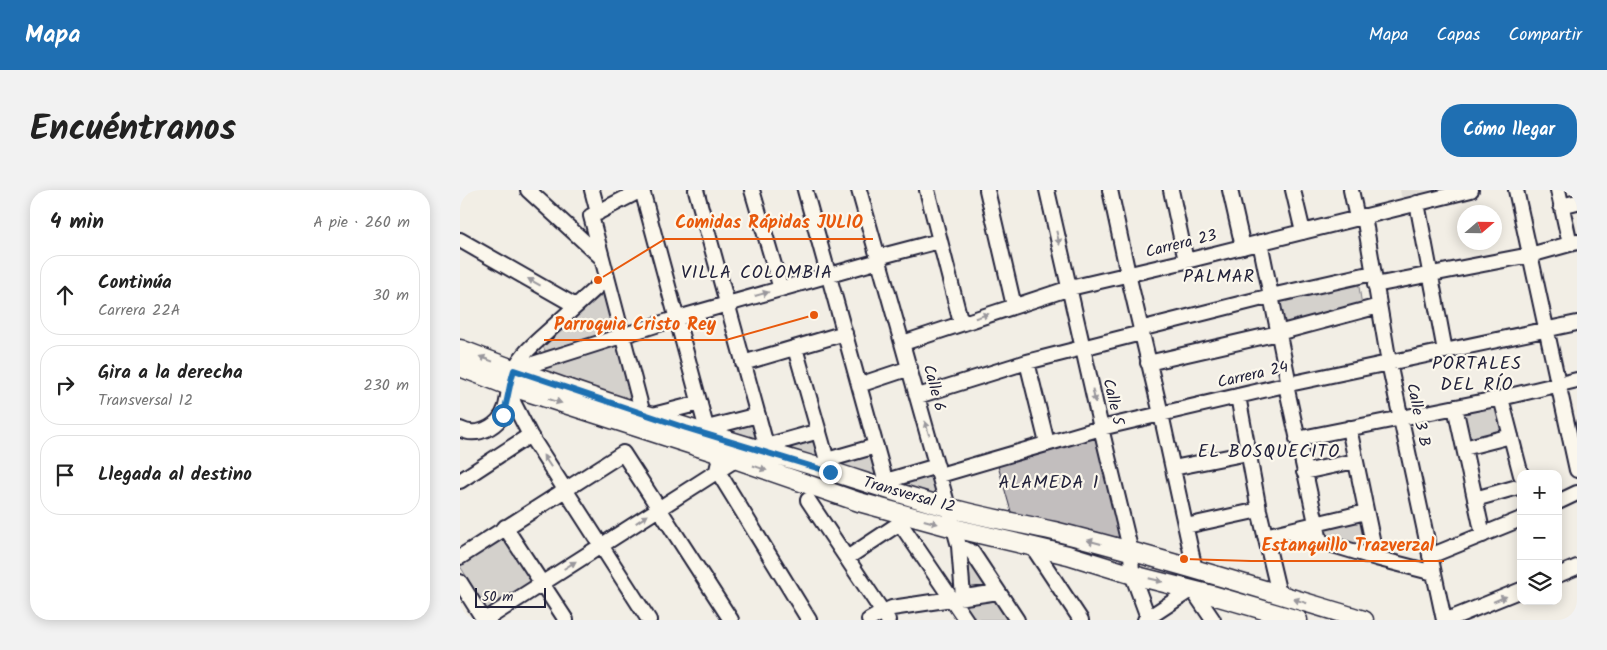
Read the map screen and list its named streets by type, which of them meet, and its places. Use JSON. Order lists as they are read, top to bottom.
{
  "streets": {
    "main road": ["Transversal 12"],
    "street": [
      "Carrera 23",
      "Carrera 24",
      "Calle 6",
      "Calle 5",
      "Calle 3 B"
    ]
  },
  "crossings": [
    ["Carrera 23", "Calle 6"],
    ["Carrera 23", "Calle 5"],
    ["Carrera 23", "Calle 3 B"],
    ["Carrera 24", "Calle 6"],
    ["Carrera 24", "Calle 5"],
    ["Carrera 24", "Calle 3 B"],
    ["Carrera 24", "Transversal 12"],
    ["Calle 6", "Transversal 12"],
    ["Calle 5", "Transversal 12"]
  ],
  "districts": [
    "VILLA COLOMBIA",
    "PALMAR",
    "PORTALES DEL RÍO",
    "EL BOSQUECITO",
    "ALAMEDA 1"
  ],
  "places": ["Comidas Rápidas JULIO", "Parroquia Cristo Rey", "Estanquillo Trazverzal"],
  "scale_bar": "50 m",
  "north": "right",
  "page": {
    "header": "Mapa",
    "nav": ["Mapa", "Capas", "Compartir"],
    "title": "Encuéntranos",
    "buttons": "Cómo llegar",
    "heading": ["4 min", "A pie · 260 m"],
    "list": [
      ["Continúa", "Carrera 22A", "30 m"],
      ["Gira a la derecha", "Transversal 12", "230 m"],
      "Llegada al destino"
    ],
    "map_buttons": ["+", "−"],
    "scale": "50 m"
  }
}
